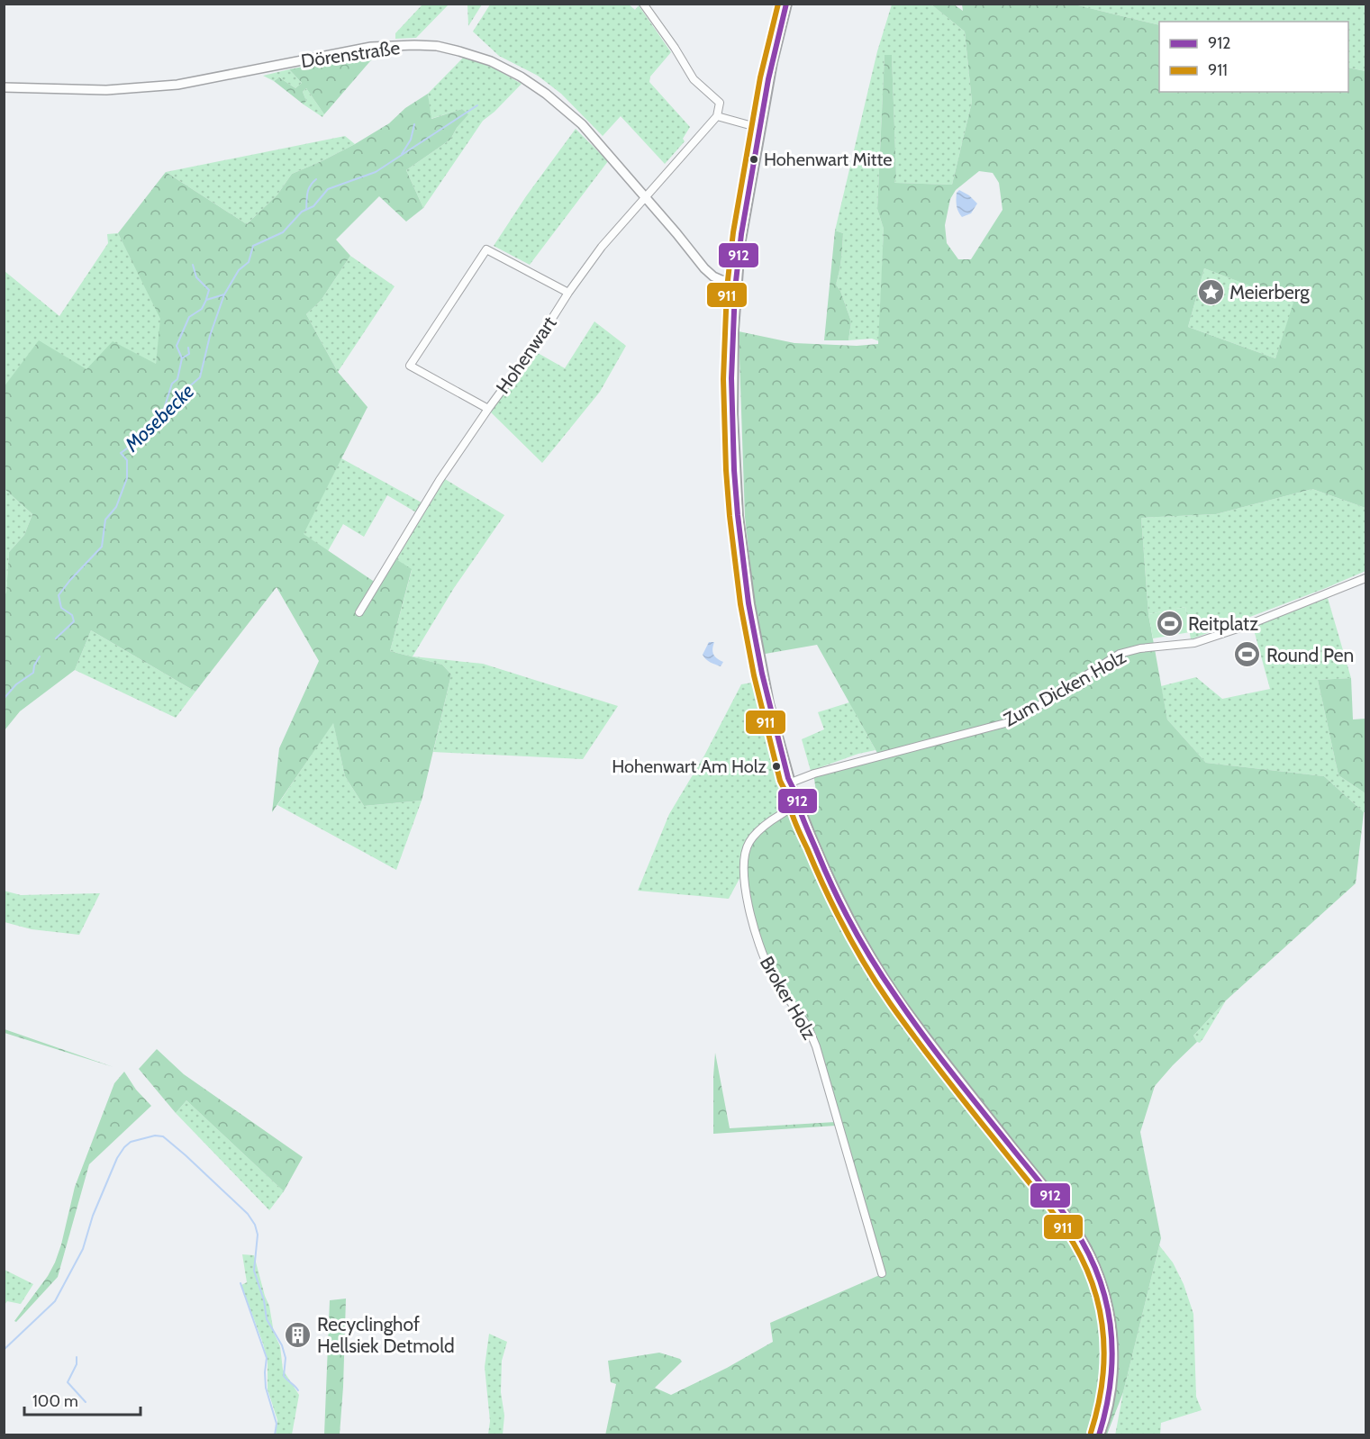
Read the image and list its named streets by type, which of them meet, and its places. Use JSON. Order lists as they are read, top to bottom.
{
  "streets": {
    "street": [
      "Dörenstraße",
      "Hohenwart",
      "Zum Dicken Holz",
      "Broker Holz"
    ]
  },
  "crossings": [
    ["Dörenstraße", "Hohenwart"]
  ],
  "water": ["Mosebecke"],
  "places": {
    "other": ["Hohenwart Mitte", "Hohenwart Am Holz"],
    "place": ["Meierberg"],
    "sports": ["Reitplatz", "Round Pen"],
    "building": ["Recyclinghof Hellsiek Detmold"]
  },
  "lines": ["transit line 912", "transit line 911"],
  "legend": ["912", "911"],
  "scale_bar": "100 m"
}
